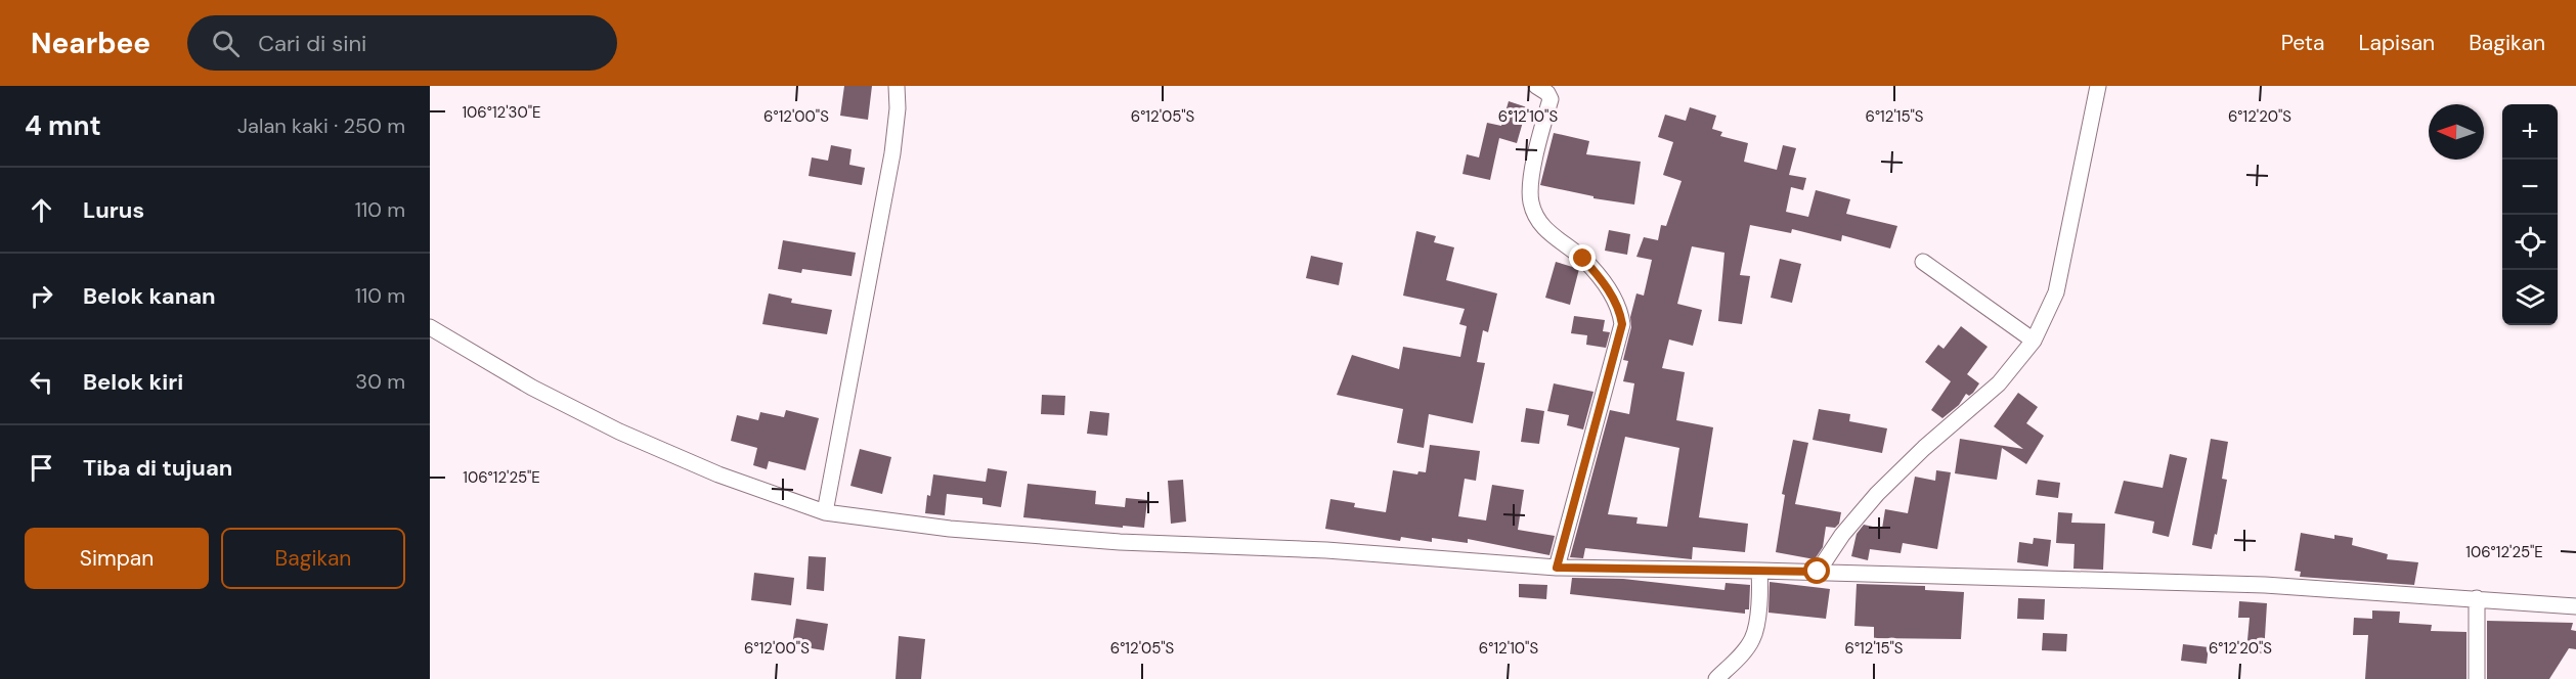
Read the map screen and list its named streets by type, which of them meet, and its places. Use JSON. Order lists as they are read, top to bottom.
{
  "north": "left",
  "page": {
    "header": "Nearbee",
    "search": "Cari di sini",
    "nav": ["Peta", "Lapisan", "Bagikan"],
    "heading": ["4 mnt", "Jalan kaki · 250 m"],
    "map_buttons": ["+", "−"],
    "list": [
      ["Lurus", "110 m"],
      ["Belok kanan", "110 m"],
      ["Belok kiri", "30 m"],
      "Tiba di tujuan"
    ],
    "buttons": ["Simpan", "Bagikan"]
  },
  "coordinates": [
    "106°12'30\"E",
    "6°12'00\"S",
    "6°12'05\"S",
    "6°12'10\"S",
    "6°12'15\"S",
    "6°12'20\"S",
    "106°12'25\"E"
  ]
}
